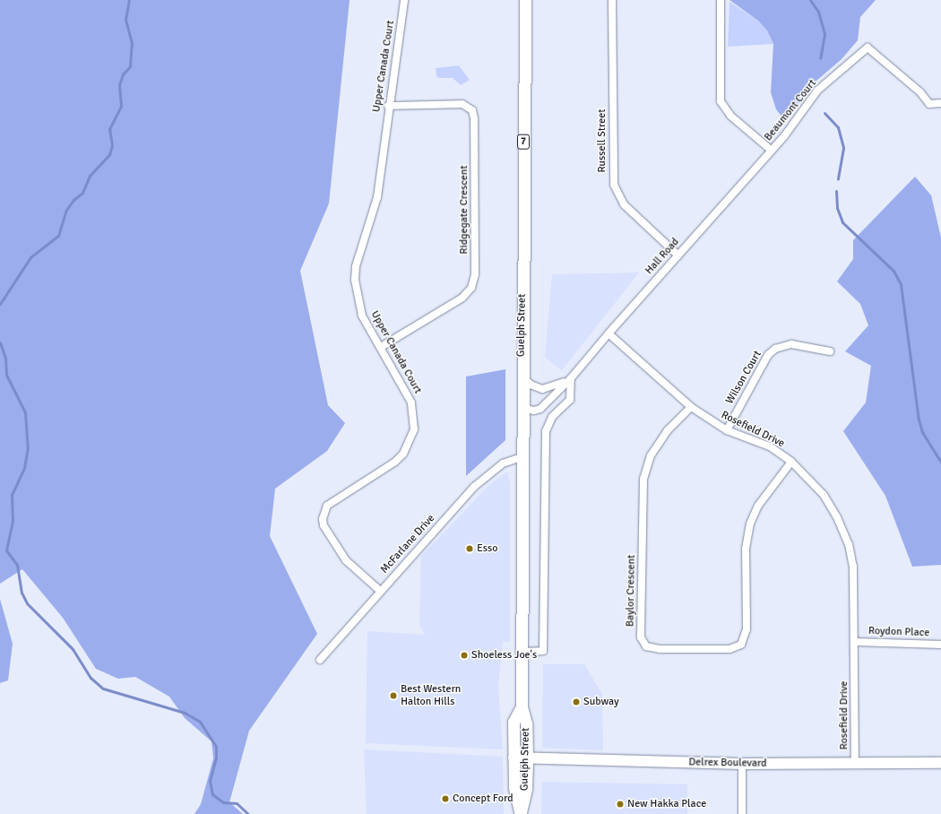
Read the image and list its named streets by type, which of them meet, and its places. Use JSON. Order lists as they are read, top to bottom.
{
  "streets": {
    "main road": ["7", "Guelph Street"],
    "street": [
      "Upper Canada Court",
      "Beaumont Court",
      "Russell Street",
      "Ridgegate Crescent",
      "Hall Road",
      "Wilson Court",
      "Rosefield Drive",
      "McFarlane Drive",
      "Baylor Crescent",
      "Roydon Place",
      "Delrex Boulevard"
    ]
  },
  "crossings": [
    ["Upper Canada Court", "Ridgegate Crescent"],
    ["Upper Canada Court", "McFarlane Drive"],
    ["Beaumont Court", "Hall Road"],
    ["Russell Street", "Hall Road"],
    ["Hall Road", "Guelph Street"],
    ["Hall Road", "Rosefield Drive"],
    ["Guelph Street", "McFarlane Drive"],
    ["Guelph Street", "Delrex Boulevard"],
    ["Wilson Court", "Rosefield Drive"],
    ["Rosefield Drive", "Baylor Crescent"],
    ["Rosefield Drive", "Roydon Place"],
    ["Rosefield Drive", "Delrex Boulevard"]
  ],
  "places": [
    "Esso",
    "Shoeless Joe's",
    "Best Western Halton Hills",
    "Subway",
    "Concept Ford",
    "New Hakka Place"
  ]
}
